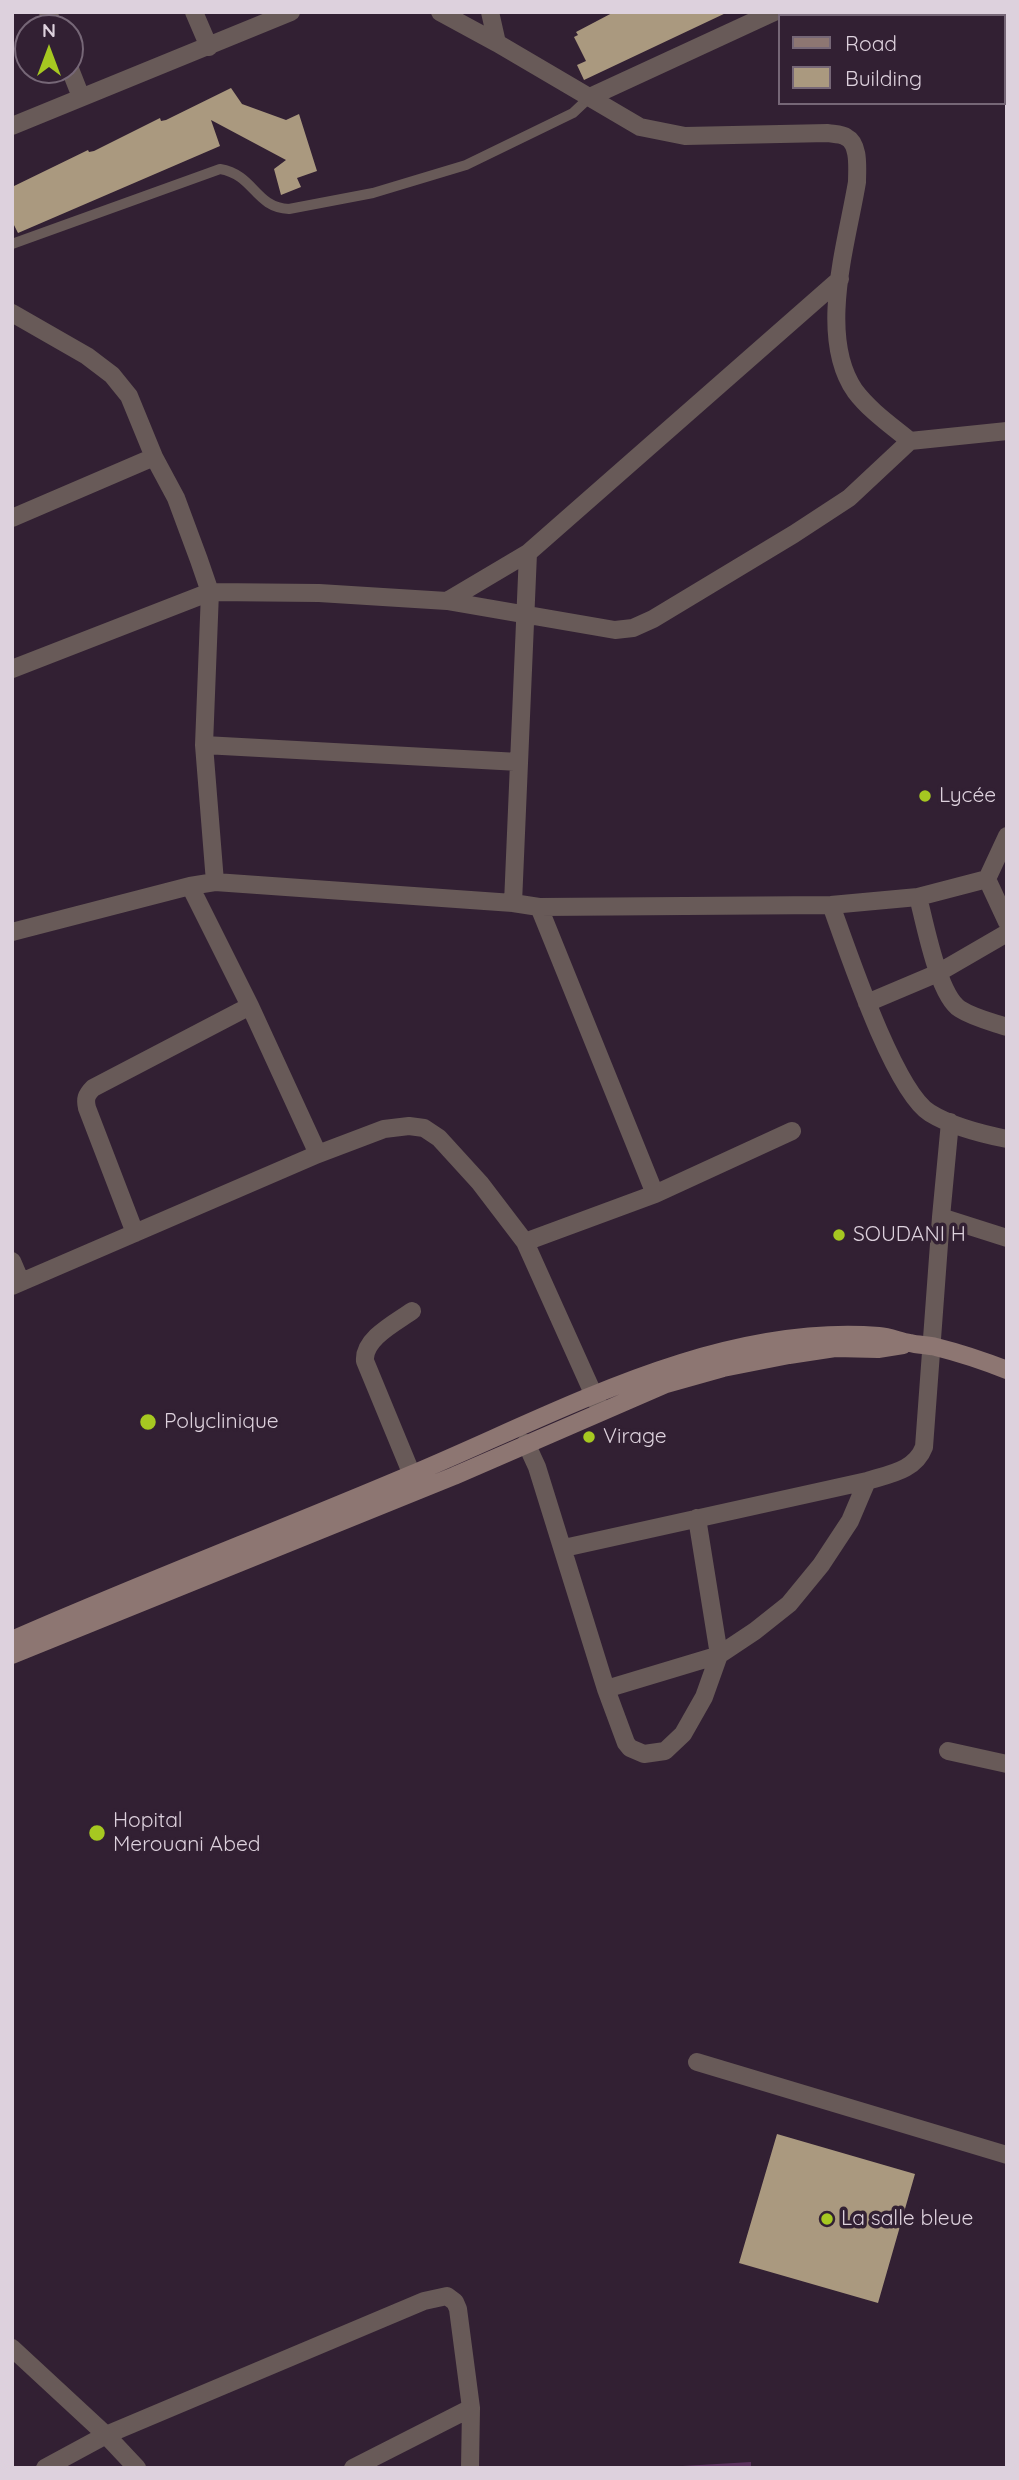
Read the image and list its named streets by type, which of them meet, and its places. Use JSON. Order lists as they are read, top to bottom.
{
  "places": [
    "Lycée",
    "SOUDANI H",
    "Polyclinique",
    "Virage",
    "Hopital Merouani Abed",
    "La salle bleue"
  ],
  "legend": ["Road", "Building"],
  "north": "top"
}
